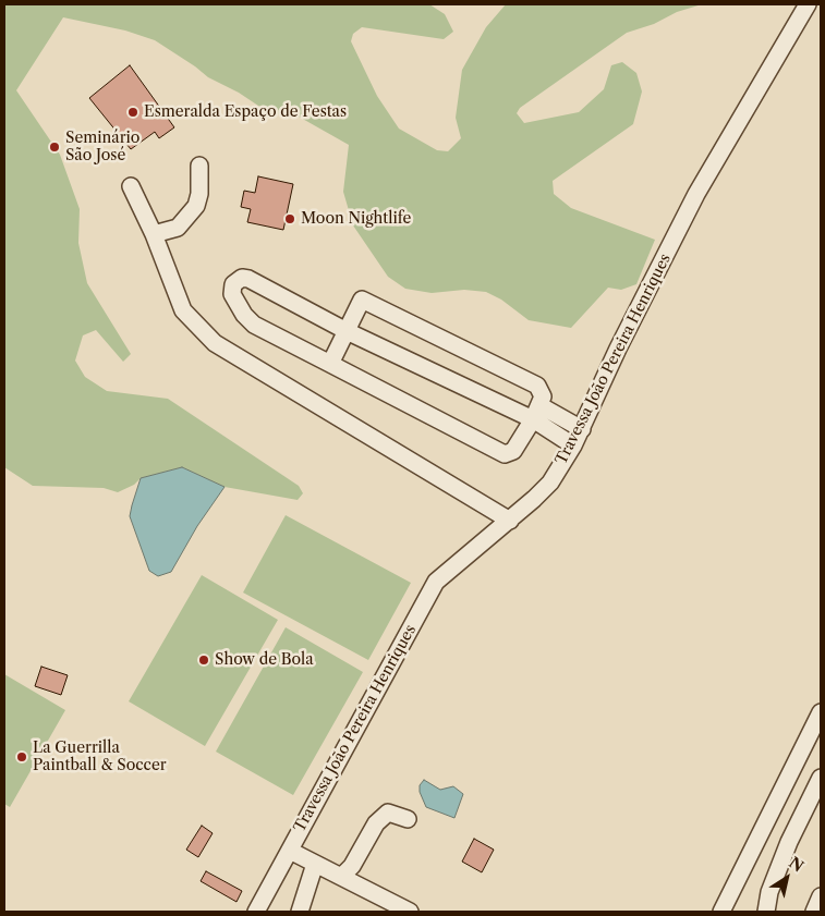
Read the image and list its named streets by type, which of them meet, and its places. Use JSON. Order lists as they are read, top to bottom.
{
  "streets": {
    "street": ["Travessa João Pereira Henriques"]
  },
  "places": [
    "Esmeralda Espaço de Festas",
    "Seminário São José",
    "Moon Nightlife",
    "Show de Bola",
    "La Guerrilla Paintball & Soccer"
  ],
  "north": "top right"
}
